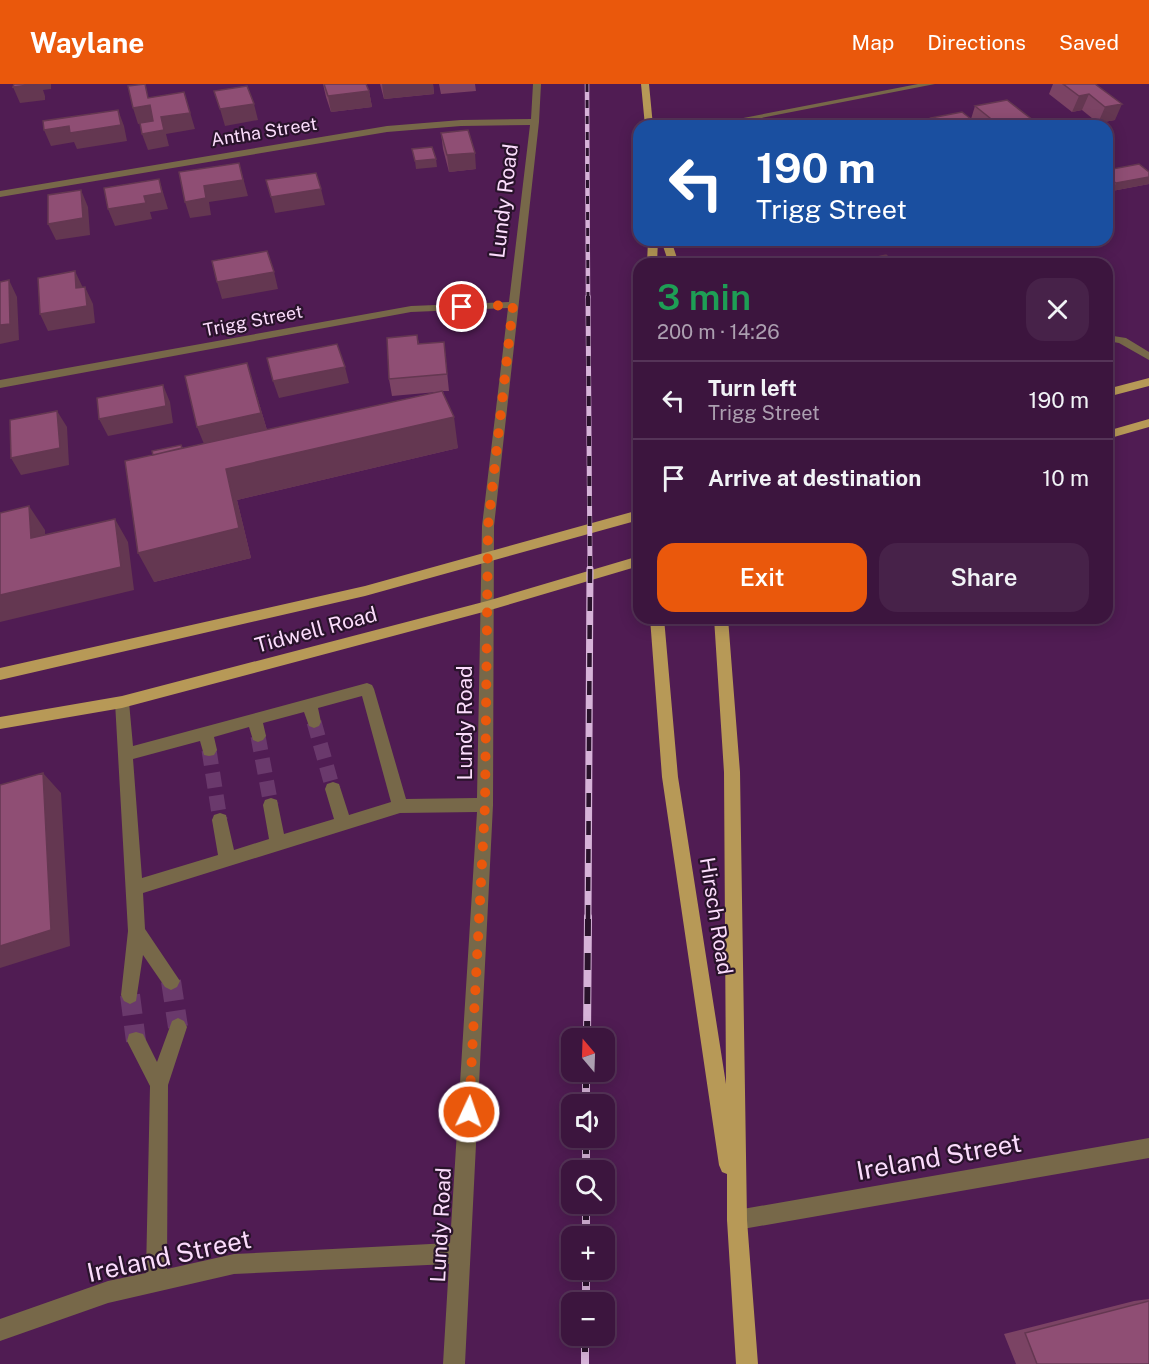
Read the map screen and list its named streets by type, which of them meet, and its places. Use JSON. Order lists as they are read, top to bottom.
{
  "streets": {
    "main road": ["Tidwell Road", "Hirsch Road"],
    "street": [
      "Antha Street",
      "Lundy Road",
      "Trigg Street",
      "Ireland Street"
    ]
  },
  "crossings": [
    ["Antha Street", "Lundy Road"],
    ["Lundy Road", "Trigg Street"],
    ["Lundy Road", "Tidwell Road"],
    ["Lundy Road", "Ireland Street"],
    ["Hirsch Road", "Ireland Street"]
  ],
  "north": "top",
  "page": {
    "header": "Waylane",
    "nav": ["Map", "Directions", "Saved"],
    "turn": ["190 m", "Trigg Street"],
    "heading": ["3 min", "200 m · 14:26"],
    "list": [
      {
        "name": "Turn left",
        "note": "Trigg Street",
        "value": "190 m"
      },
      {
        "name": "Arrive at destination",
        "value": "10 m"
      }
    ],
    "buttons": ["Exit", "Share"],
    "map_buttons": ["+", "−"]
  }
}
